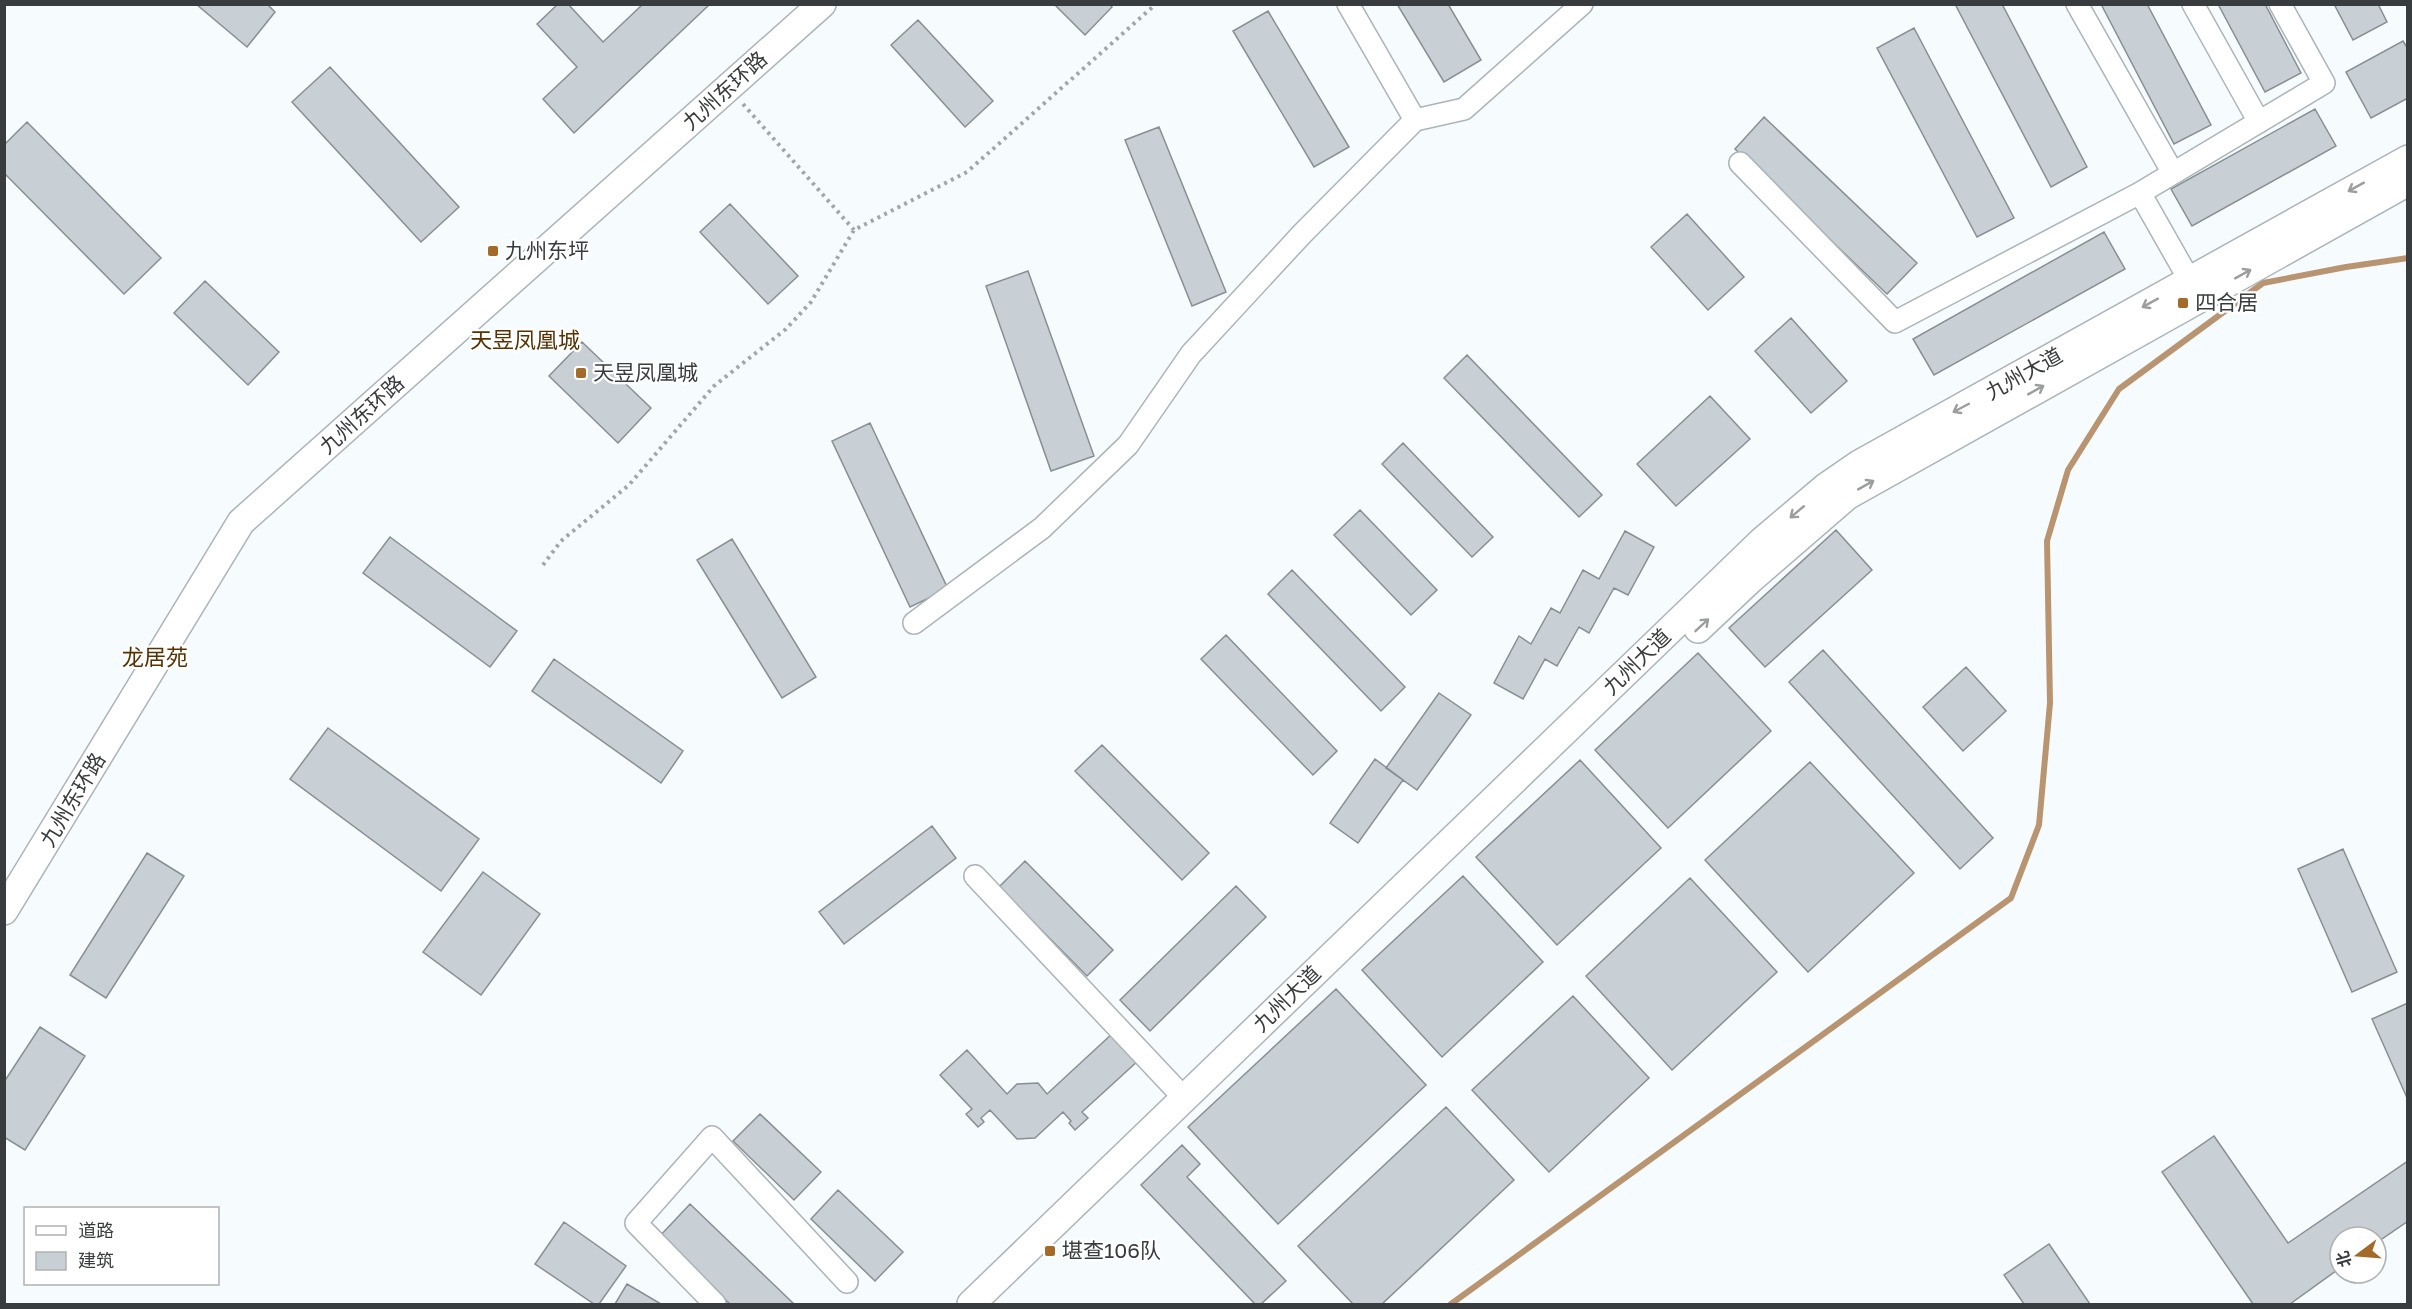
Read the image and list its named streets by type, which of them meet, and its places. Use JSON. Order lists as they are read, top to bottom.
{
  "streets": {
    "main road": ["九州东环路", "九州大道"]
  },
  "districts": ["天昱凤凰城", "龙居苑"],
  "places": {
    "transit": [
      "九州东坪",
      "四合居",
      "天昱凤凰城",
      "堪查106队"
    ]
  },
  "legend": ["道路", "建筑"],
  "north": "left"
}
